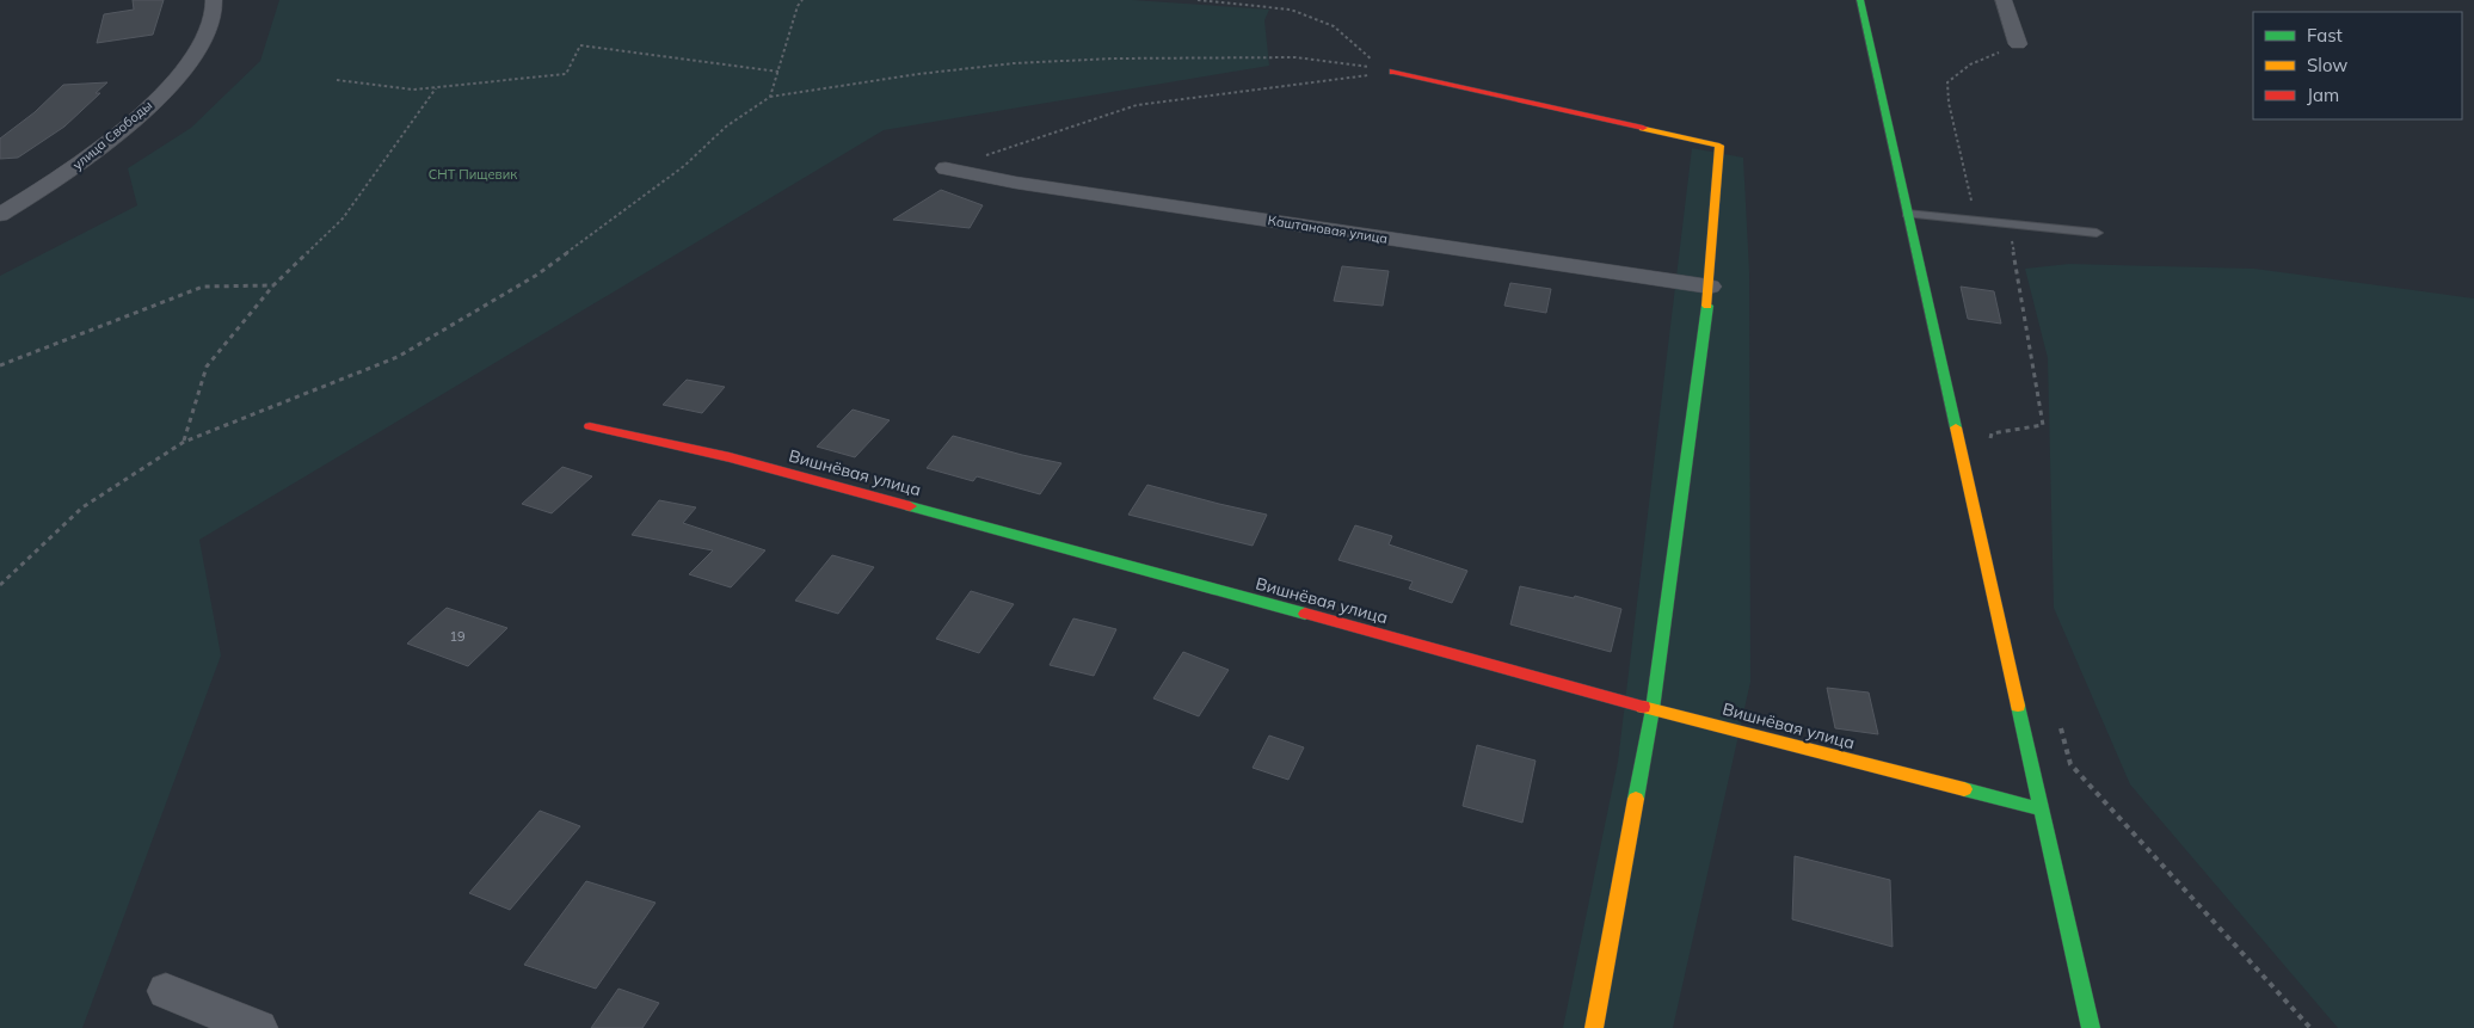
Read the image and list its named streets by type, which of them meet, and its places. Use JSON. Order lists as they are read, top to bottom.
{
  "streets": {
    "street": ["улица Свободы", "Каштановая улица", "Вишнёвая улица"]
  },
  "parks": ["СНТ Пищевик"],
  "house_numbers": ["19"],
  "legend": ["Fast", "Slow", "Jam"]
}
